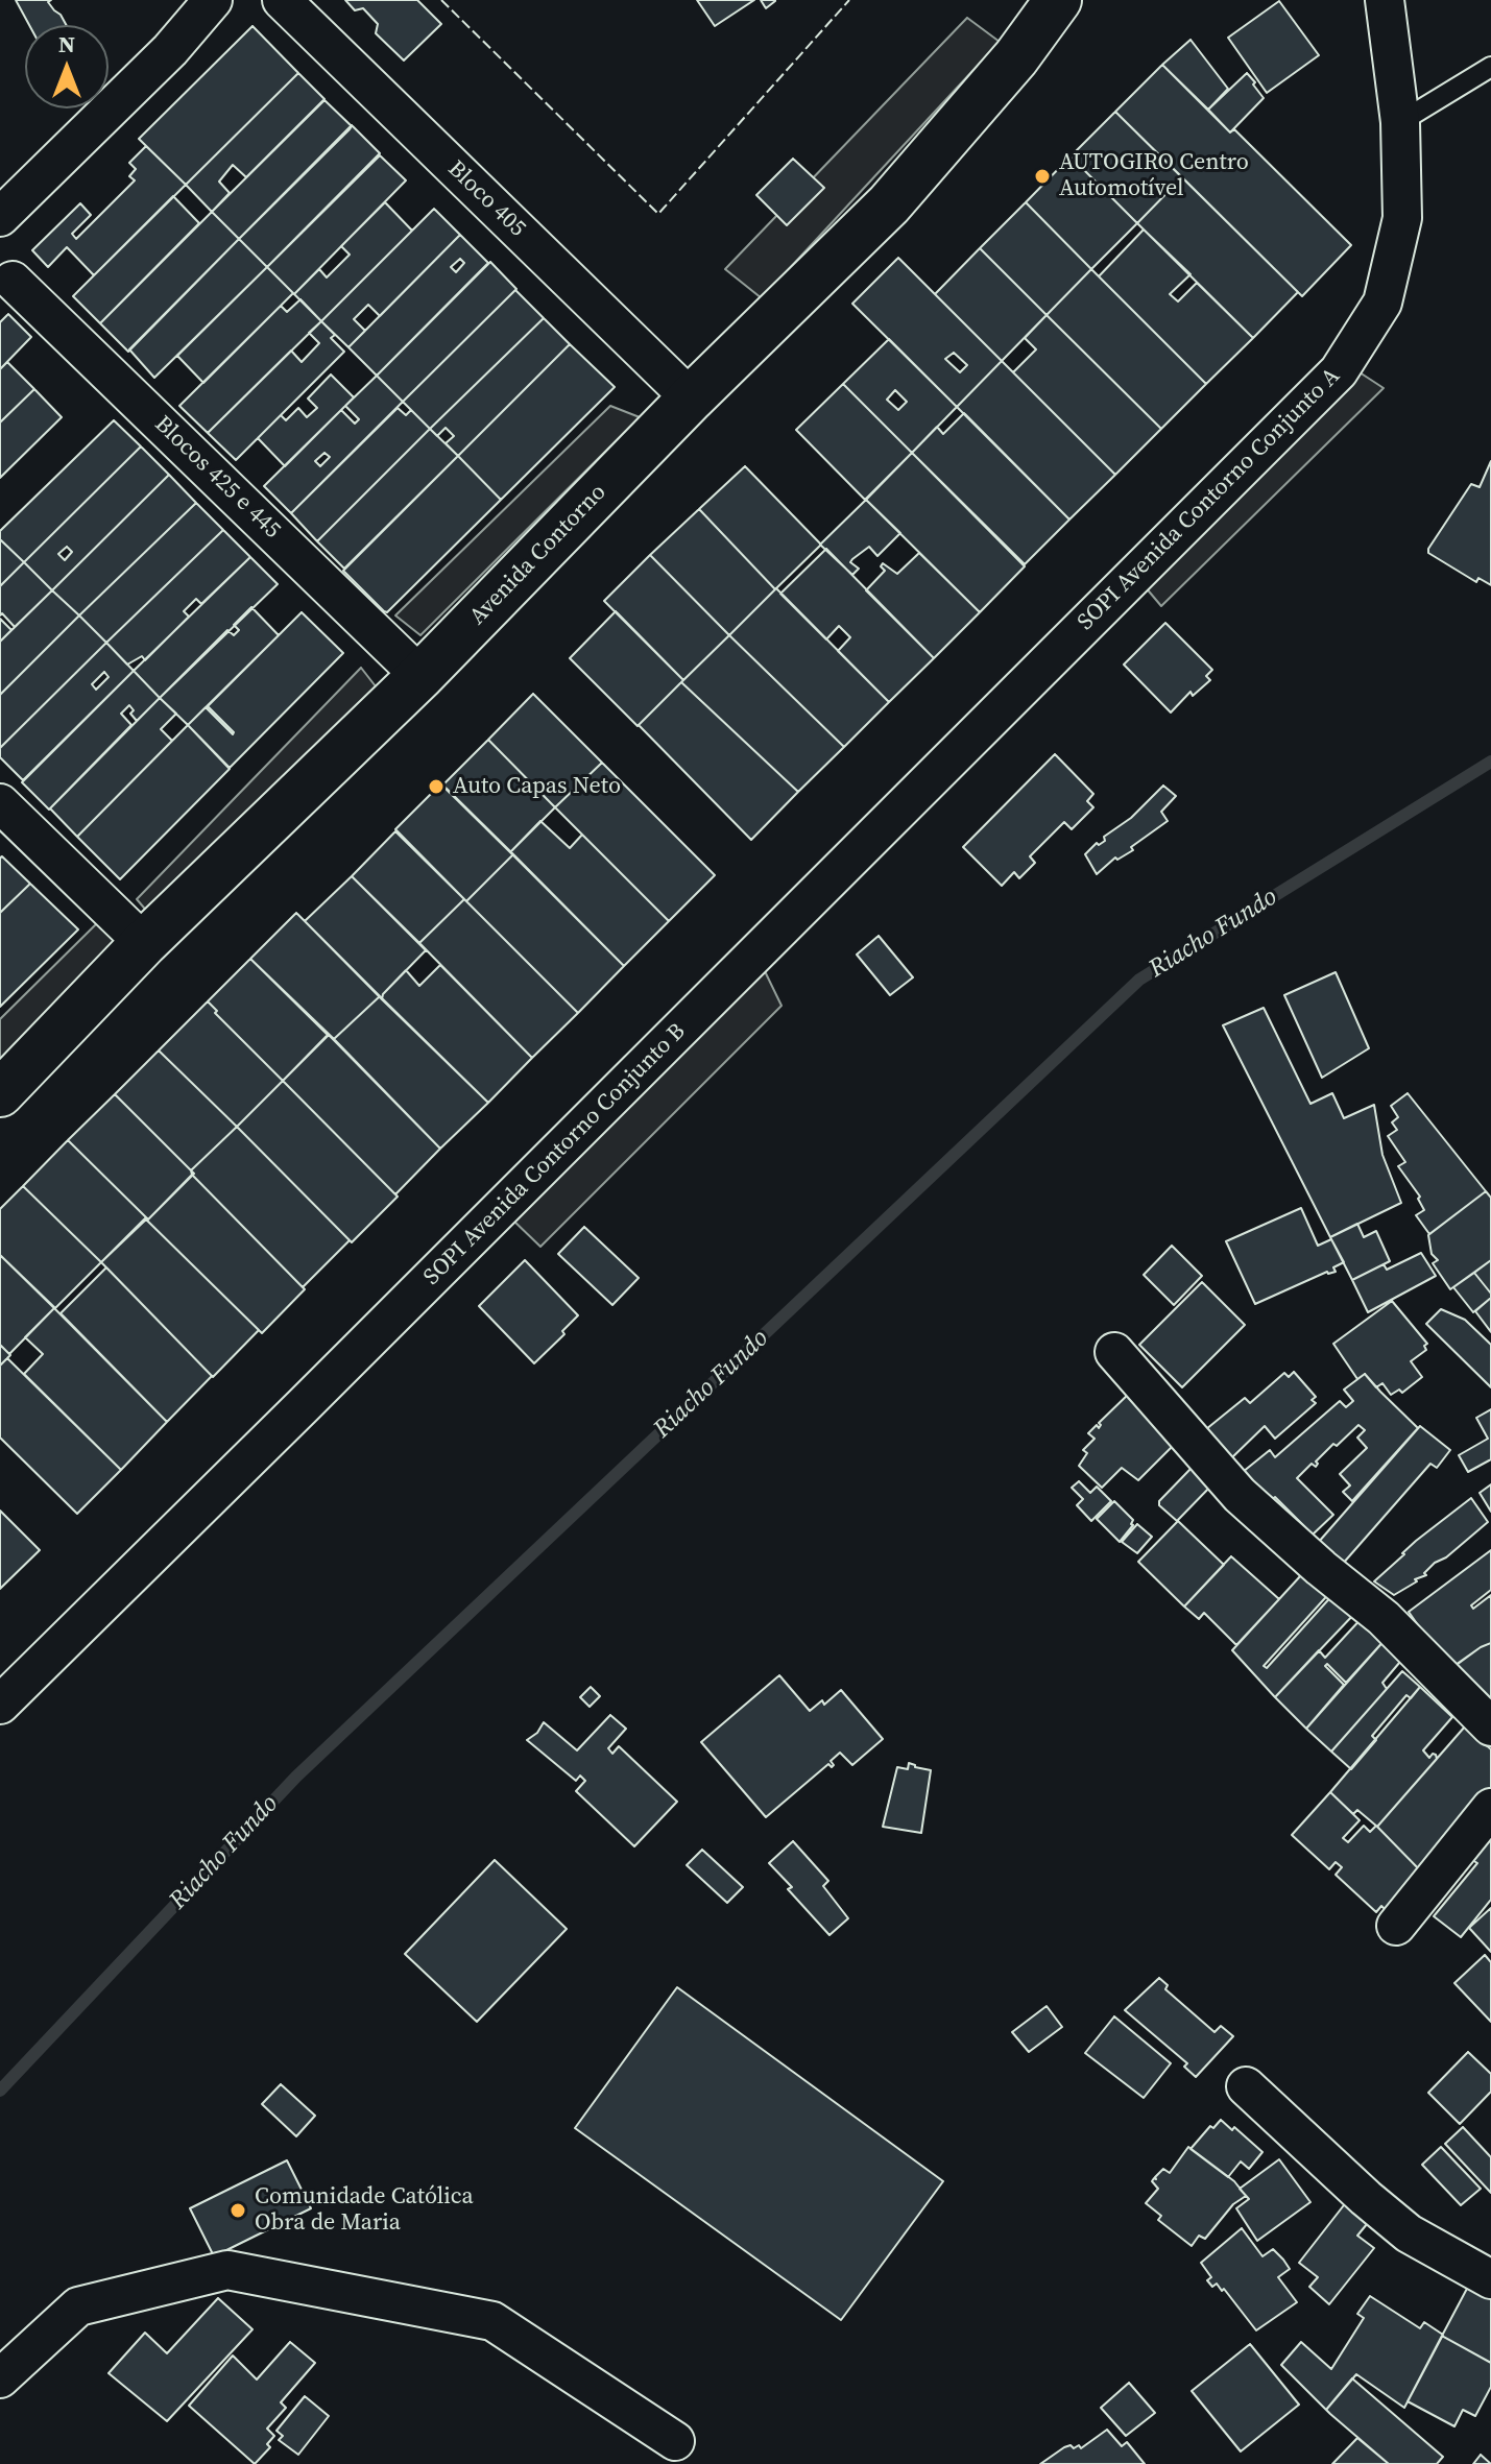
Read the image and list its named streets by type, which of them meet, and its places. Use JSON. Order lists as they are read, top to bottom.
{
  "streets": {
    "street": [
      "Bloco 405",
      "Blocos 425 e 445",
      "SOPI Avenida Contorno Conjunto A",
      "Avenida Contorno",
      "SOPI Avenida Contorno Conjunto B"
    ]
  },
  "crossings": [
    ["Bloco 405", "Avenida Contorno"],
    ["Blocos 425 e 445", "Avenida Contorno"],
    ["SOPI Avenida Contorno Conjunto A", "SOPI Avenida Contorno Conjunto B"]
  ],
  "water": ["Riacho Fundo"],
  "places": ["AUTOGIRO Centro Automotível", "Auto Capas Neto", "Comunidade Católica Obra de Maria"],
  "north": "top"
}
